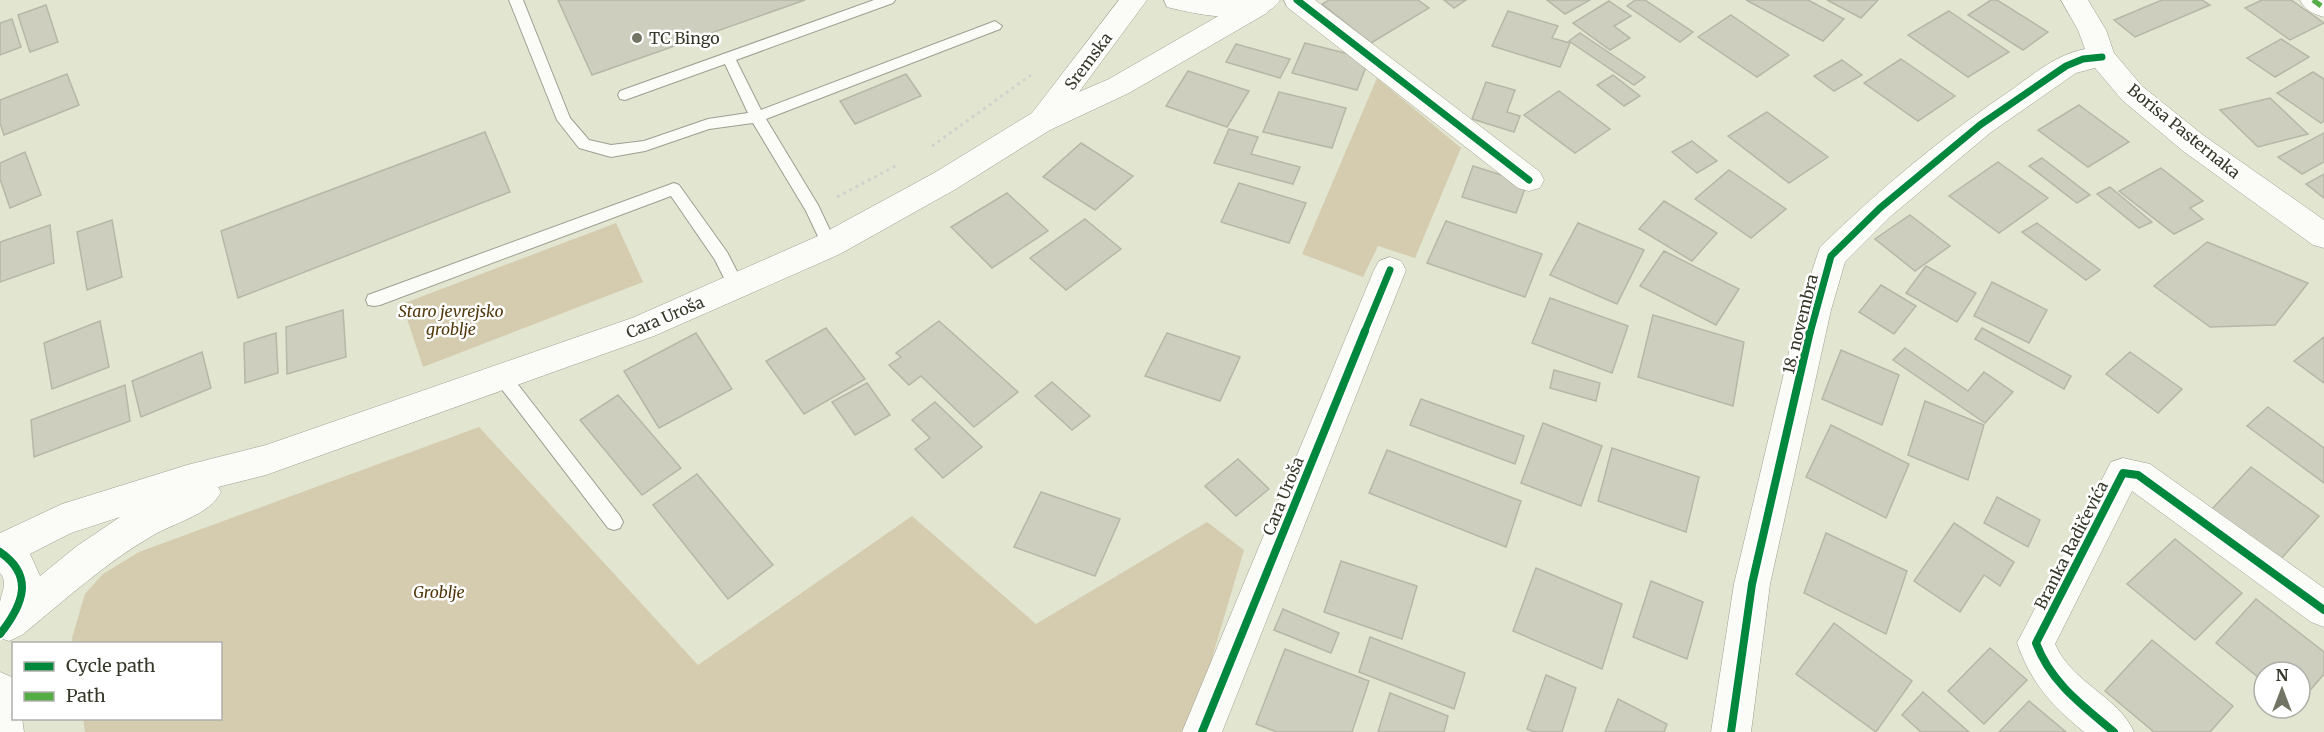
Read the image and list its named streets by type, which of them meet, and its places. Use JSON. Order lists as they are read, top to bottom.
{
  "streets": {
    "street": [
      "Sremska",
      "Borisa Pasternaka",
      "Cara Uroša",
      "18. novembra",
      "Branka Radičevića"
    ]
  },
  "crossings": [
    ["Sremska", "Cara Uroša"],
    ["Borisa Pasternaka", "18. novembra"]
  ],
  "parks": ["Staro jevrejsko groblje", "Groblje"],
  "places": ["TC Bingo"],
  "legend": ["Cycle path", "Path"],
  "north": "top"
}
